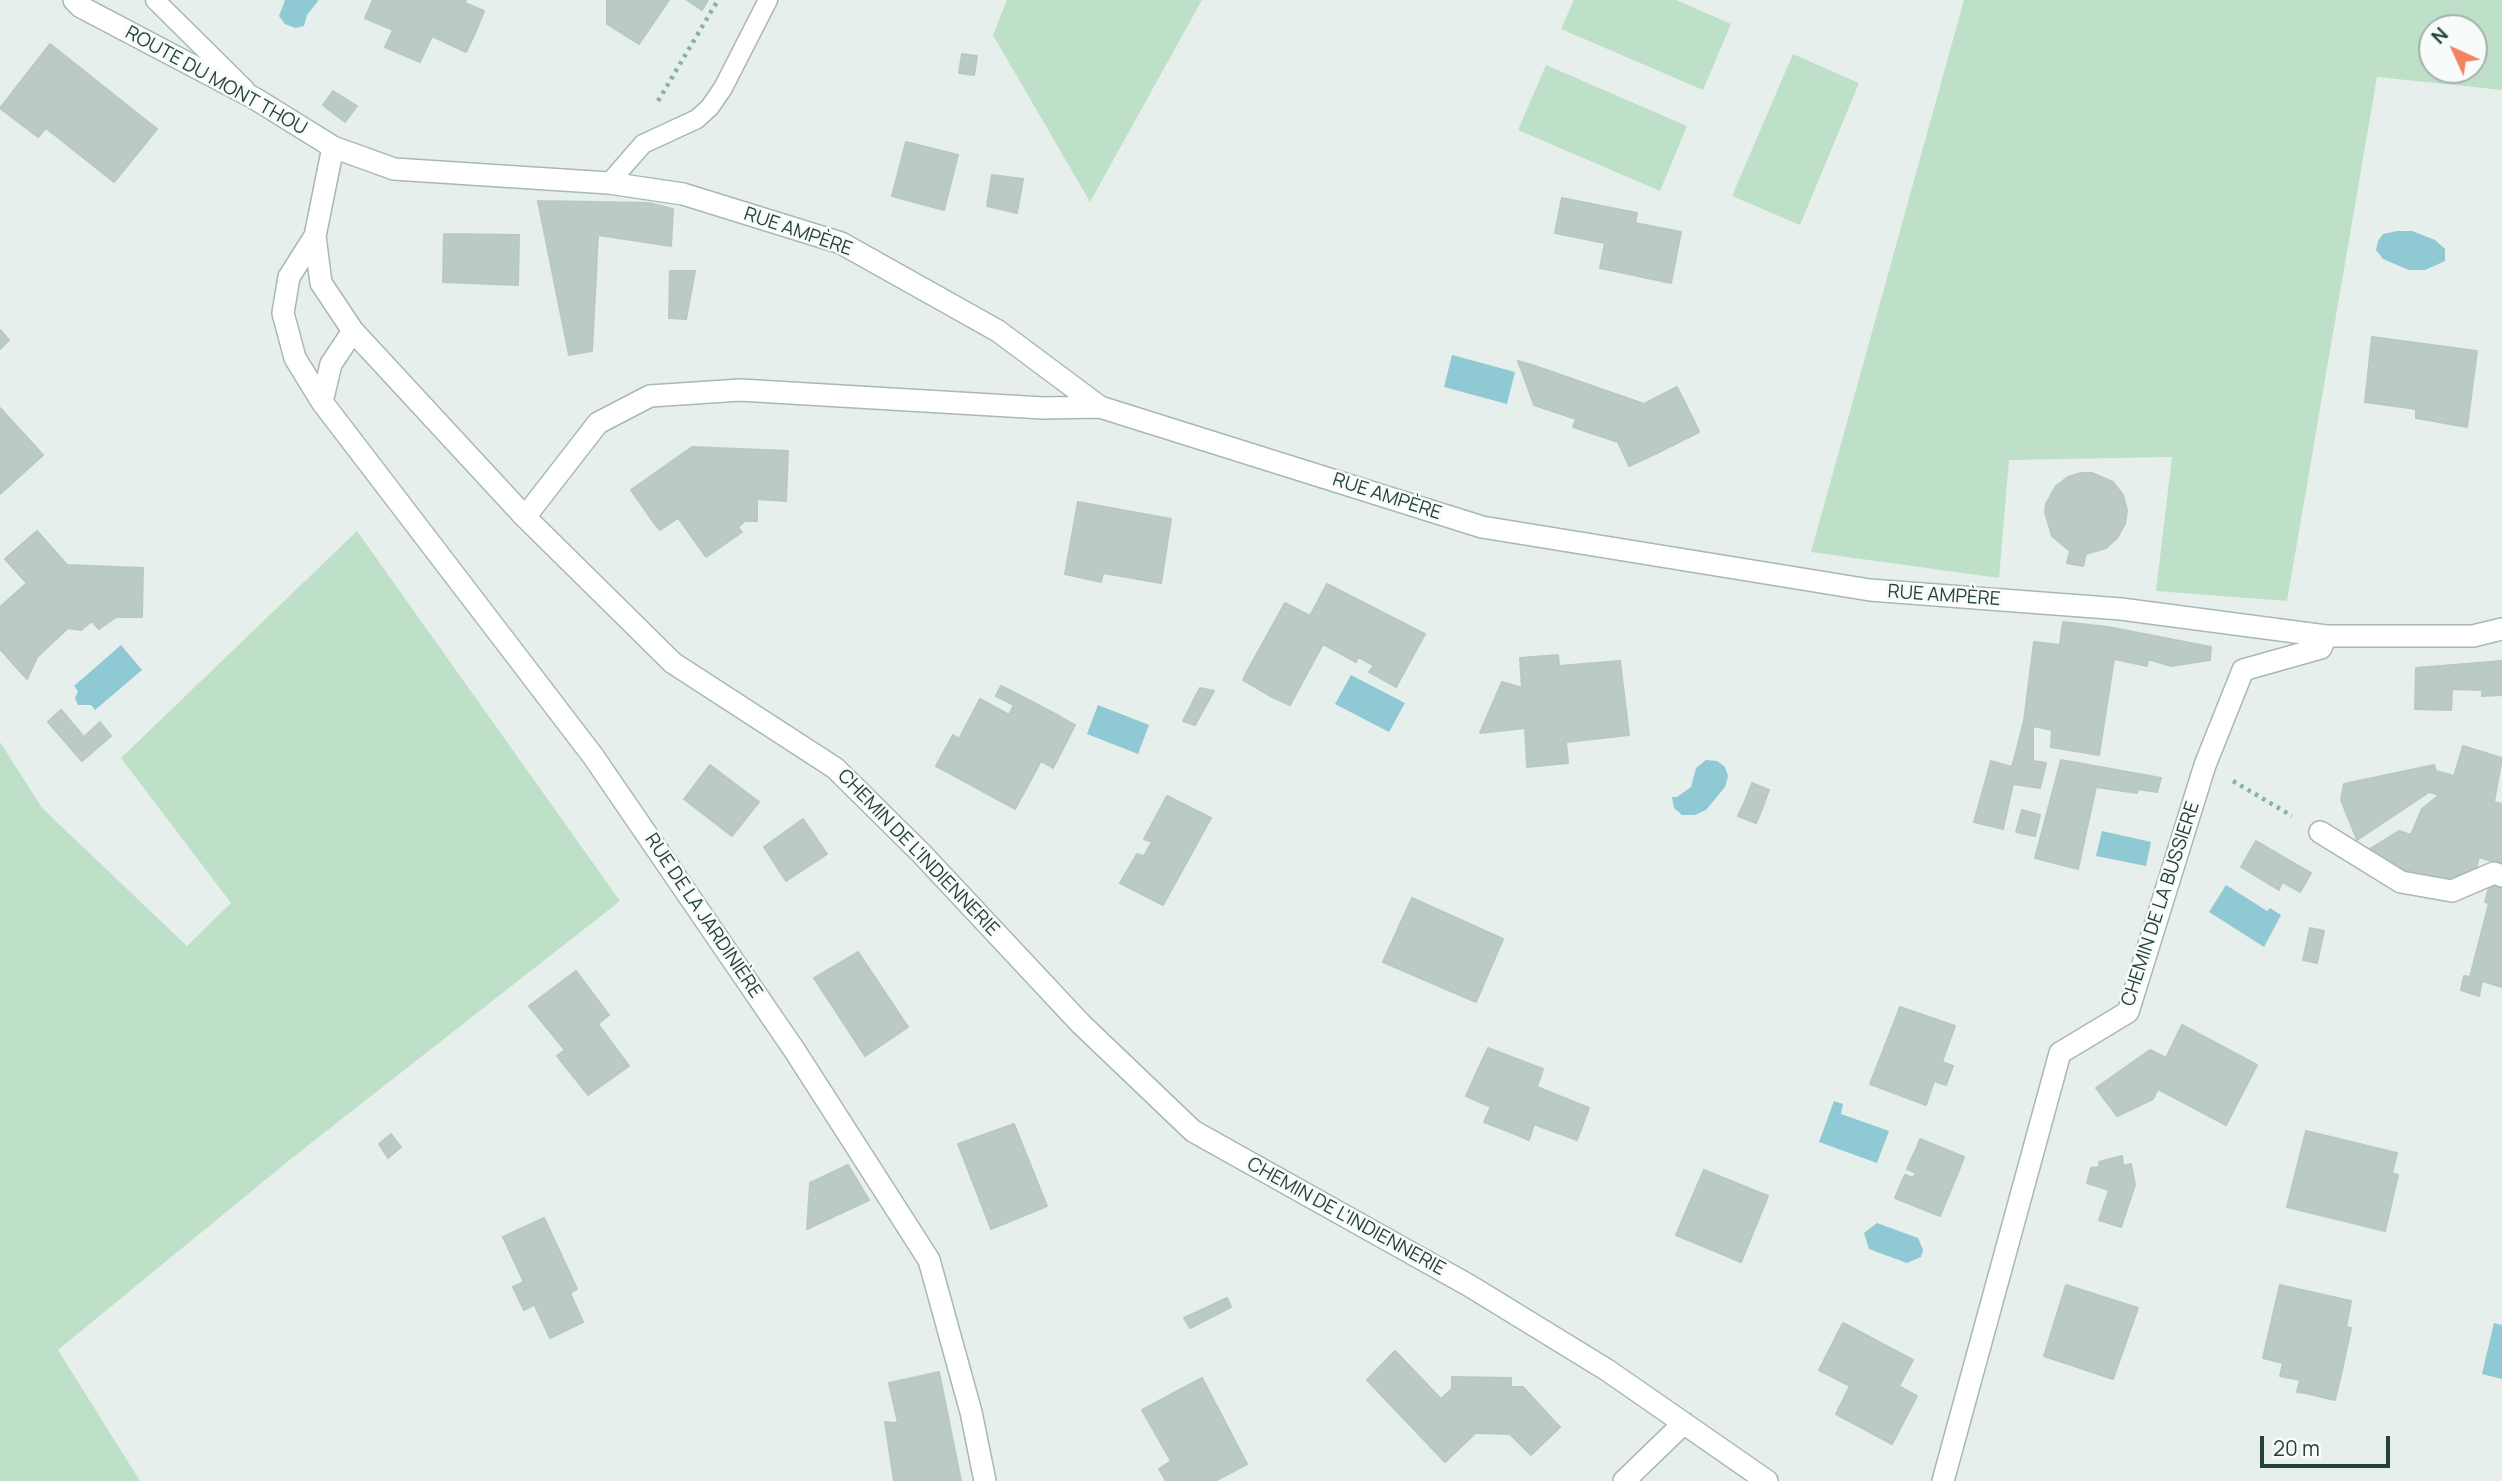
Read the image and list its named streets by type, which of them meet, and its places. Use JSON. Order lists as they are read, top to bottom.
{
  "streets": {
    "street": [
      "ROUTE DU MONT THOU",
      "RUE AMPÈRE",
      "CHEMIN DE L'INDIENNERIE",
      "CHEMIN DE LA BUSSIERE",
      "RUE DE LA JARDINIÈRE"
    ]
  },
  "crossings": [
    ["ROUTE DU MONT THOU", "RUE AMPÈRE"],
    ["RUE AMPÈRE", "CHEMIN DE LA BUSSIERE"]
  ],
  "scale_bar": "20 m",
  "north": "top left"
}
